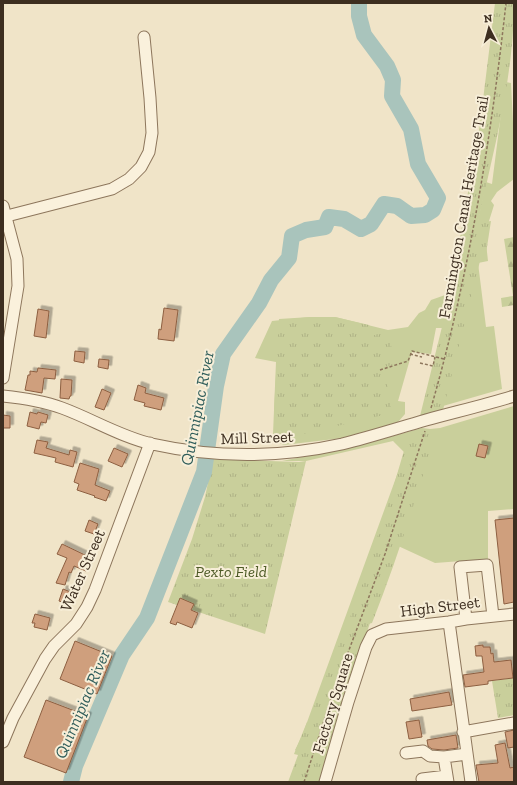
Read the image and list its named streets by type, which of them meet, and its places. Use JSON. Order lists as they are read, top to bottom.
{
  "streets": {
    "street": [
      "Mill Street",
      "Water Street",
      "High Street",
      "Factory Square"
    ],
    "path": ["Farmington Canal Heritage Trail"]
  },
  "crossings": [
    ["Mill Street", "Water Street"],
    ["High Street", "Factory Square"]
  ],
  "water": ["Quinnipiac River"],
  "parks": ["Pexto Field"],
  "north": "top"
}
